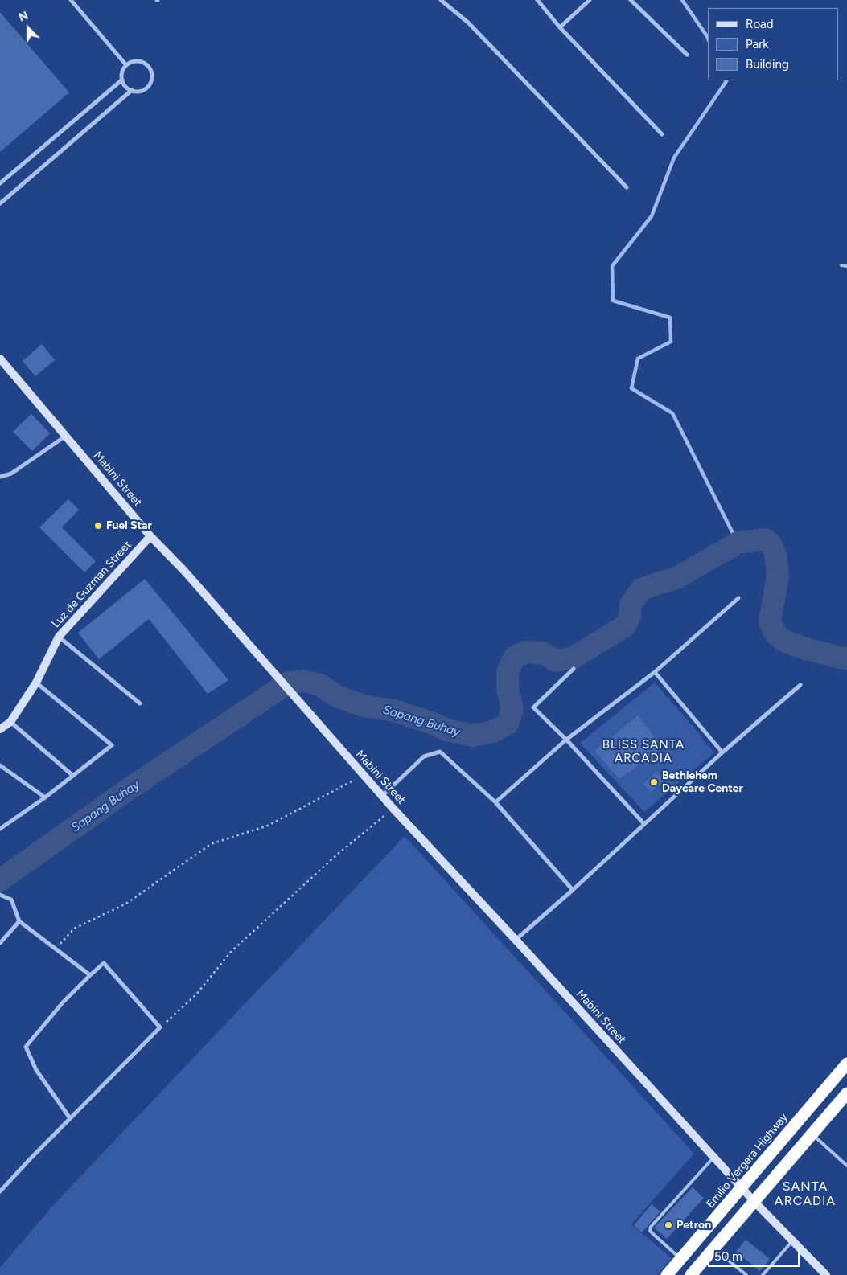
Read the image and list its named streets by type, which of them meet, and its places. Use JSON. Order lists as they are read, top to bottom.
{
  "streets": {
    "highway": ["Emilio Vergara Highway"],
    "main road": ["Mabini Street", "Luz de Guzman Street"]
  },
  "crossings": [
    ["Mabini Street", "Luz de Guzman Street"],
    ["Mabini Street", "Emilio Vergara Highway"]
  ],
  "districts": ["BLISS SANTA ARCADIA", "SANTA ARCADIA"],
  "water": ["Sapang Buhay"],
  "places": ["Fuel Star", "Bethlehem Daycare Center", "Petron"],
  "legend": ["Road", "Park", "Building"],
  "scale_bar": "50 m",
  "north": "top"
}
